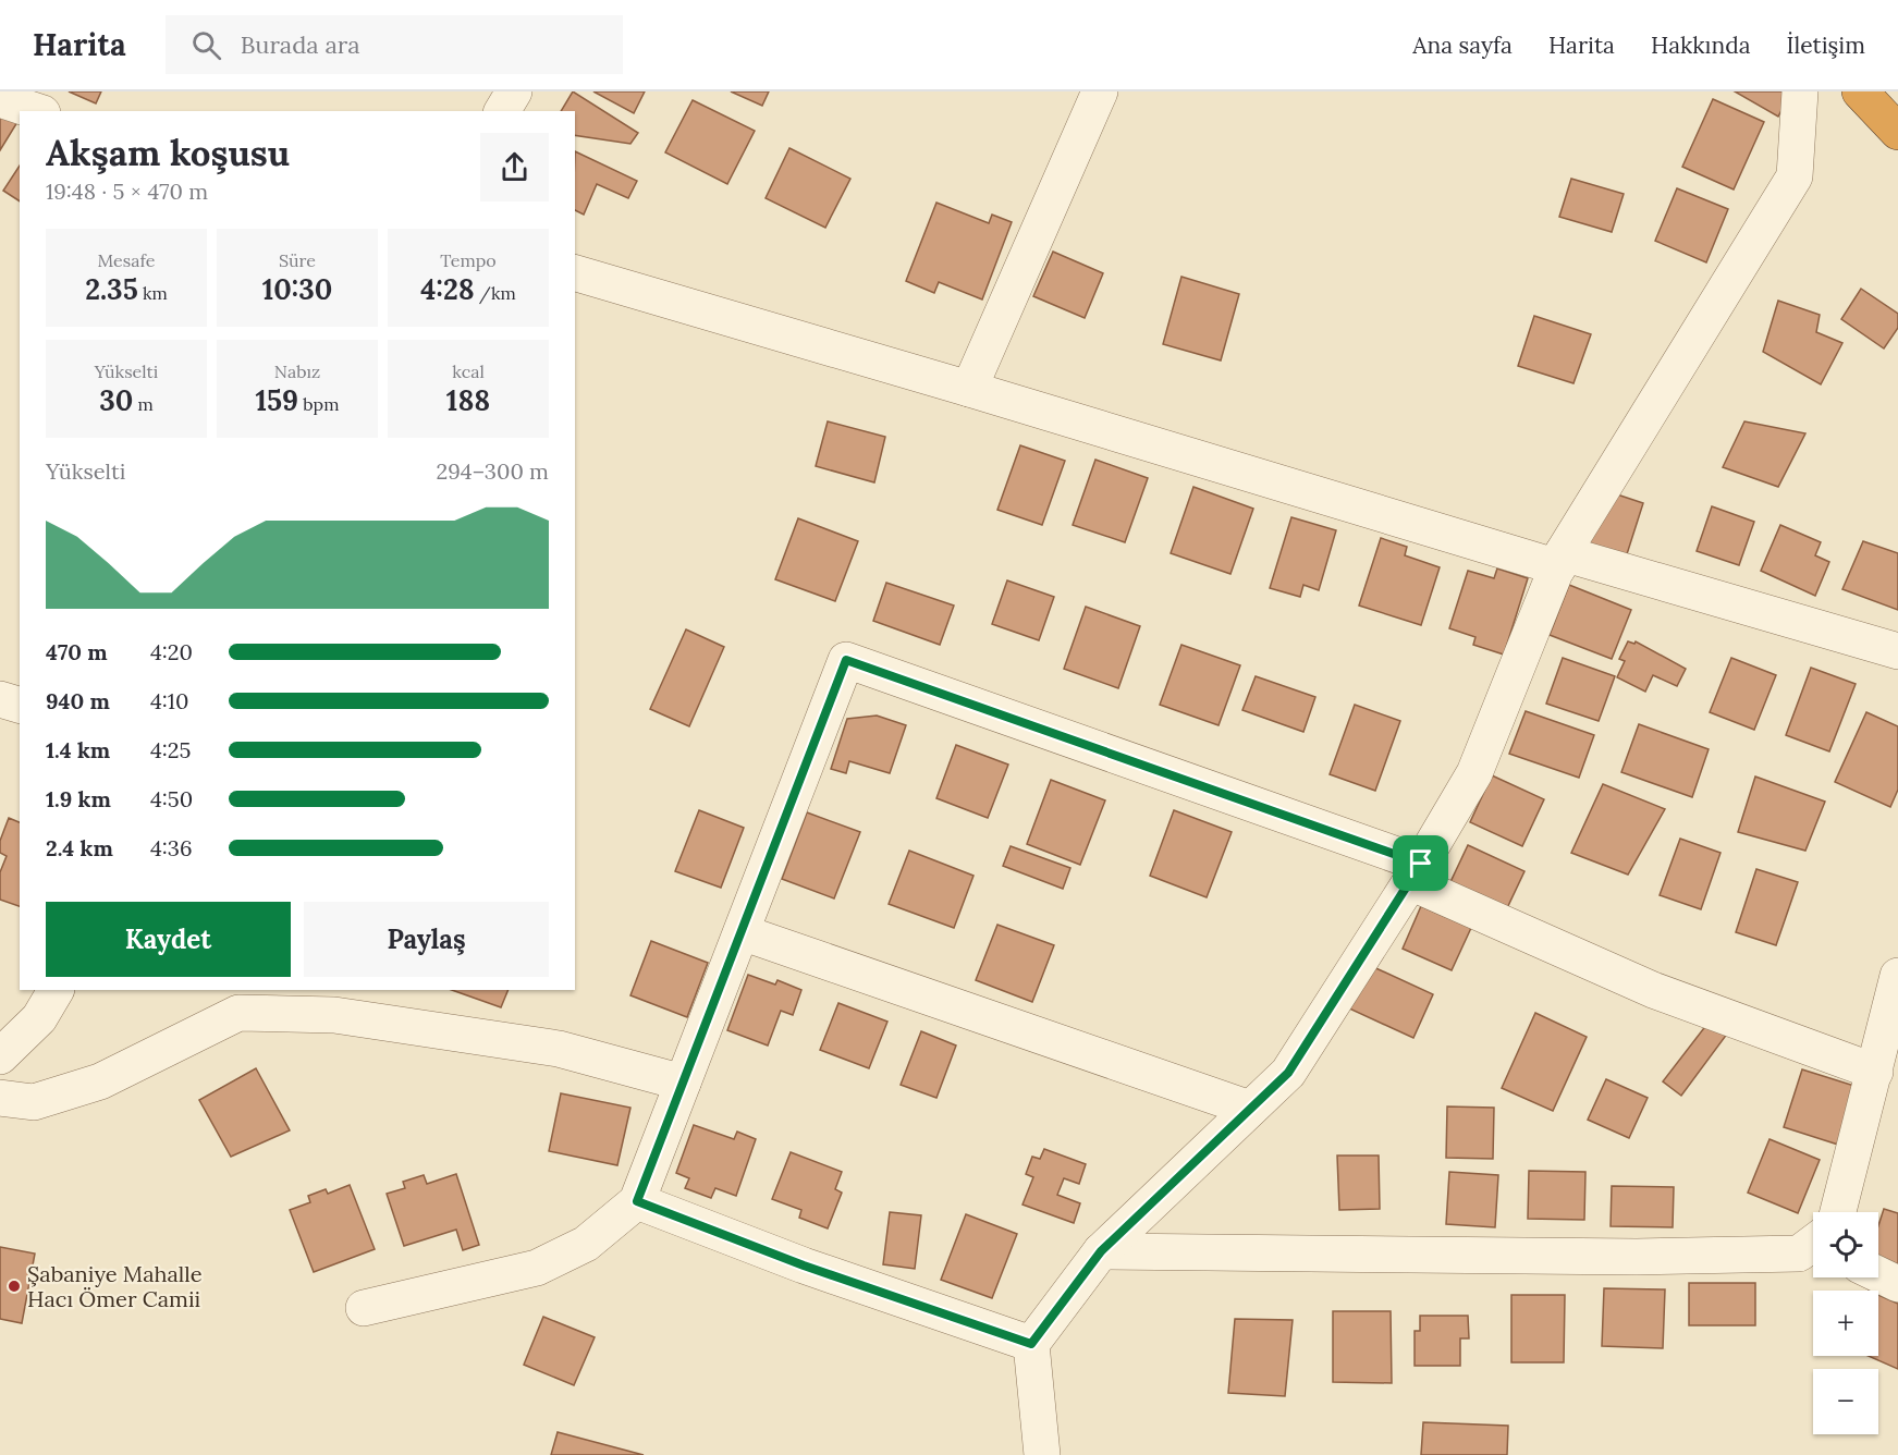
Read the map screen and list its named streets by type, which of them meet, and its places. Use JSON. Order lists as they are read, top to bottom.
{
  "places": ["Şabaniye Mahalle Hacı Ömer Camii"],
  "page": {
    "header": "Harita",
    "search": "Burada ara",
    "nav": [
      "Ana sayfa",
      "Harita",
      "Hakkında",
      "İletişim"
    ],
    "heading": ["Akşam koşusu", "19:48 · 5 × 470 m"],
    "stats": [
      ["Mesafe", "2.35 km"],
      ["Süre", "10:30"],
      ["Tempo", "4:28 /km"],
      ["Yükselti", "30 m"],
      ["Nabız", "159 bpm"],
      ["kcal", "188"]
    ],
    "chart": ["Yükselti", "294–300 m"],
    "list": [
      {
        "name": "470 m",
        "note": "4:20"
      },
      {
        "name": "940 m",
        "note": "4:10"
      },
      {
        "name": "1.4 km",
        "note": "4:25"
      },
      {
        "name": "1.9 km",
        "note": "4:50"
      },
      {
        "name": "2.4 km",
        "note": "4:36"
      }
    ],
    "buttons": ["Kaydet", "Paylaş"],
    "map_buttons": ["+", "−"]
  }
}
